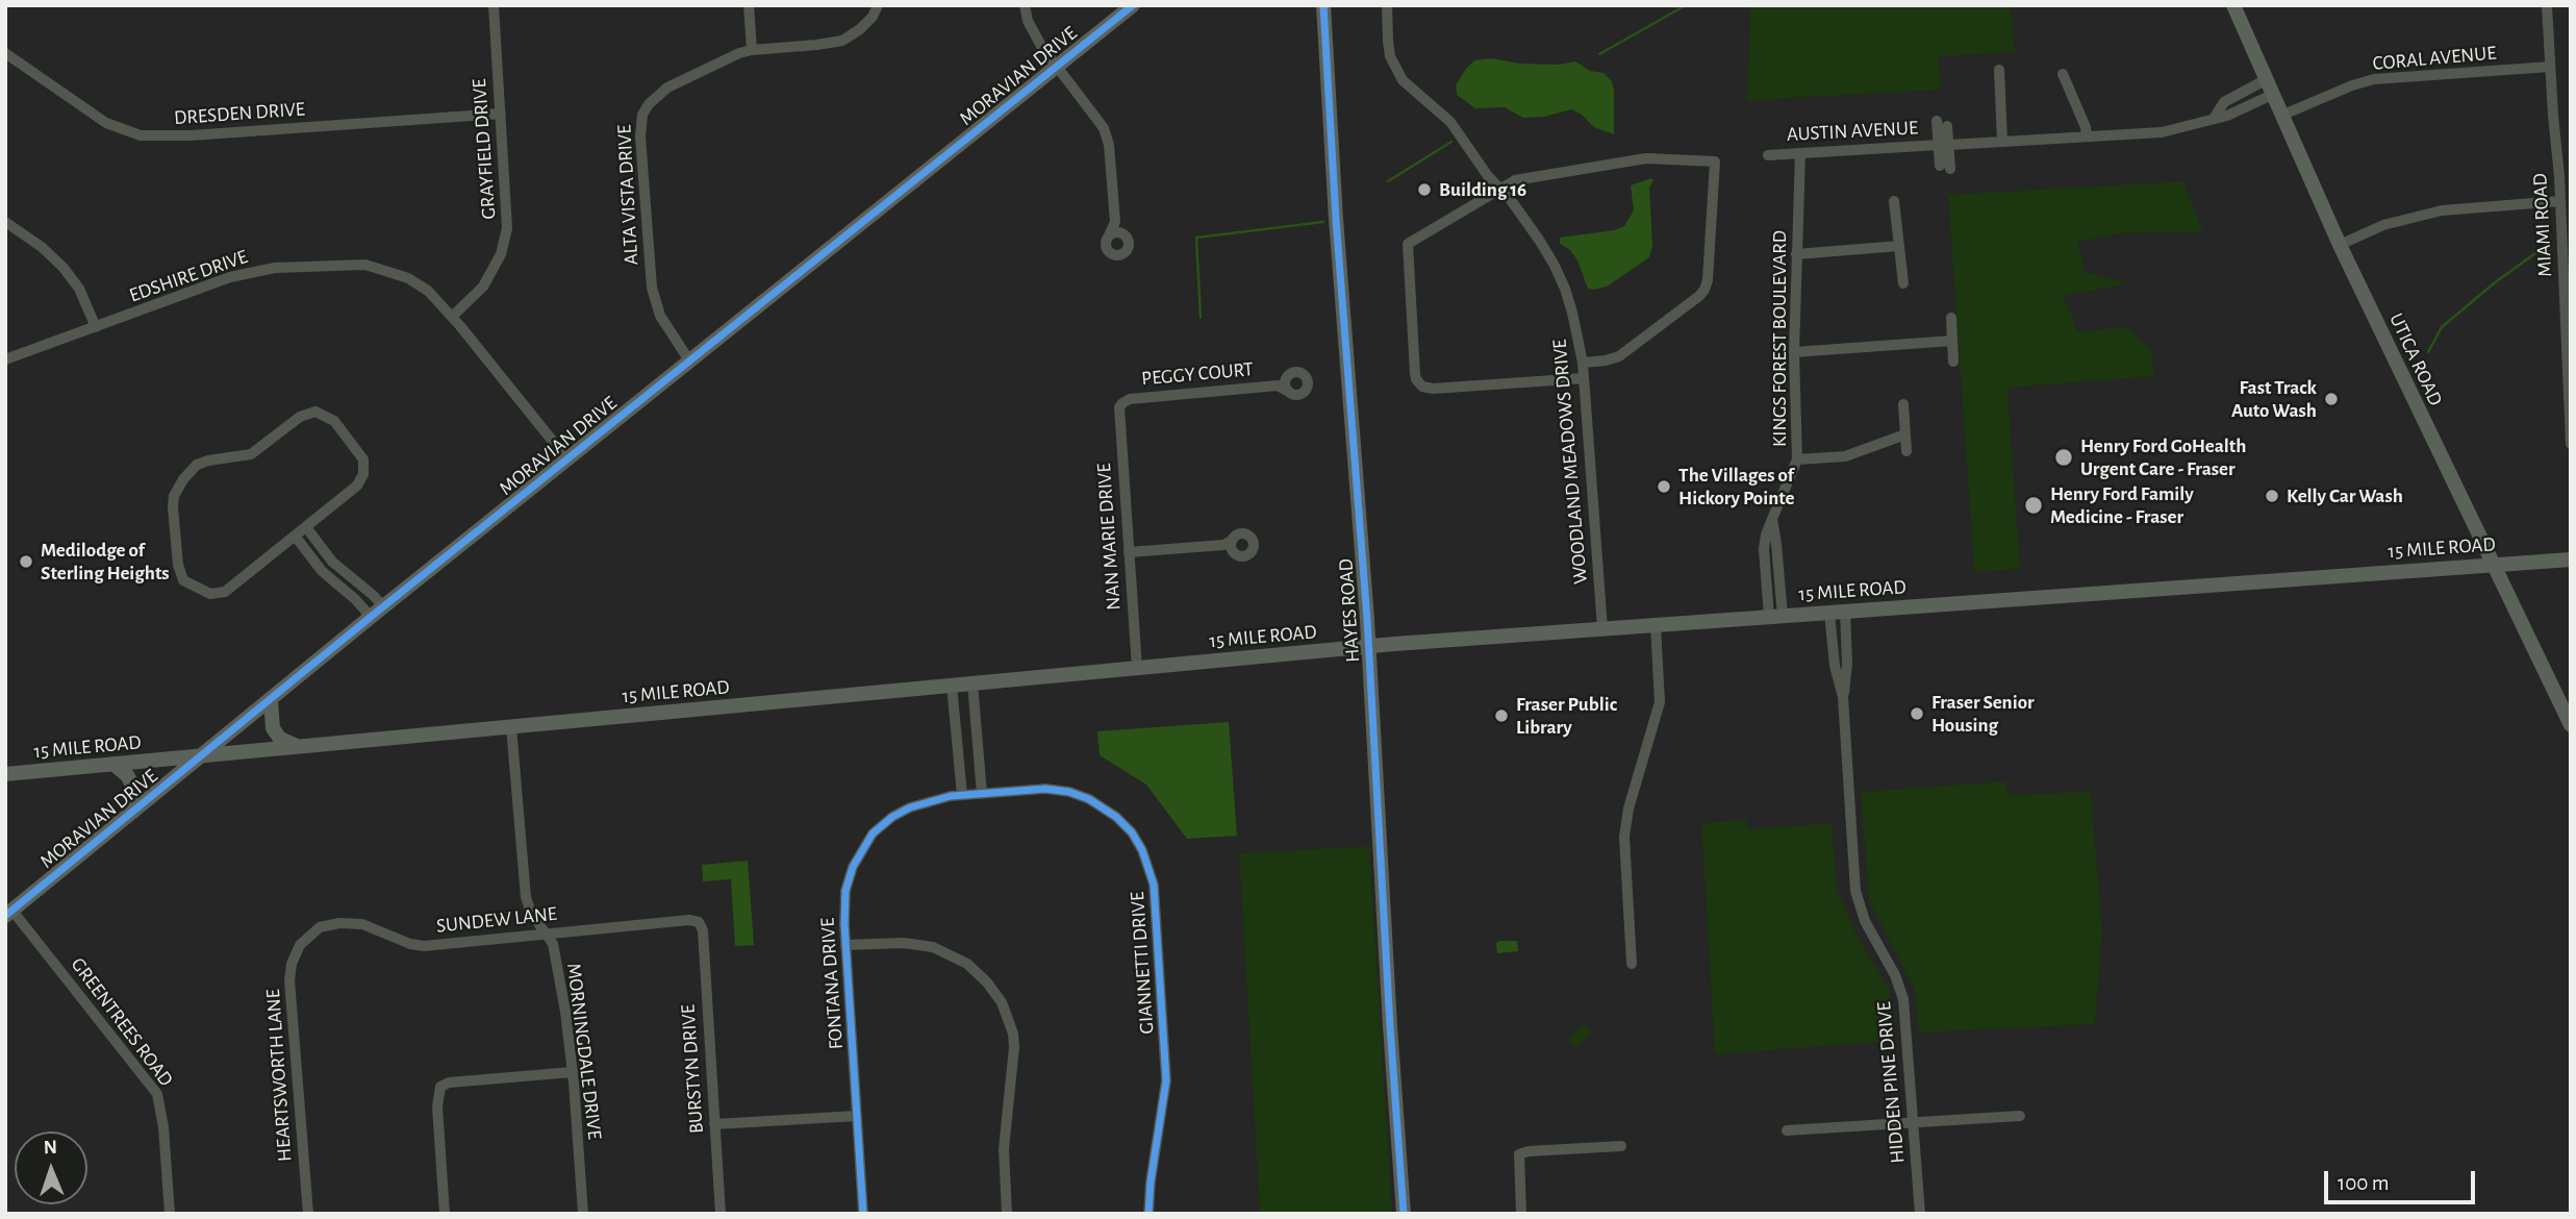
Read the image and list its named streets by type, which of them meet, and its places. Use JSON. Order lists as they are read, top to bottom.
{
  "streets": {
    "main road": [
      "MORAVIAN DRIVE",
      "UTICA ROAD",
      "15 MILE ROAD",
      "HAYES ROAD"
    ],
    "street": [
      "CORAL AVENUE",
      "DRESDEN DRIVE",
      "AUSTIN AVENUE",
      "GRAYFIELD DRIVE",
      "ALTA VISTA DRIVE",
      "MIAMI ROAD",
      "EDSHIRE DRIVE",
      "KINGS FOREST BOULEVARD",
      "PEGGY COURT",
      "WOODLAND MEADOWS DRIVE",
      "NAN MARIE DRIVE",
      "SUNDEW LANE",
      "GIANNETTI DRIVE",
      "FONTANA DRIVE",
      "GREENTREES ROAD",
      "MORNINGDALE DRIVE",
      "BURSTYN DRIVE",
      "HEARTSWORTH LANE",
      "HIDDEN PINE DRIVE"
    ]
  },
  "crossings": [
    ["CORAL AVENUE", "MIAMI ROAD"],
    ["CORAL AVENUE", "UTICA ROAD"],
    ["MORAVIAN DRIVE", "ALTA VISTA DRIVE"],
    ["MORAVIAN DRIVE", "EDSHIRE DRIVE"],
    ["MORAVIAN DRIVE", "15 MILE ROAD"],
    ["MORAVIAN DRIVE", "GREENTREES ROAD"],
    ["DRESDEN DRIVE", "GRAYFIELD DRIVE"],
    ["AUSTIN AVENUE", "KINGS FOREST BOULEVARD"],
    ["AUSTIN AVENUE", "UTICA ROAD"],
    ["GRAYFIELD DRIVE", "EDSHIRE DRIVE"],
    ["KINGS FOREST BOULEVARD", "15 MILE ROAD"],
    ["UTICA ROAD", "15 MILE ROAD"],
    ["PEGGY COURT", "NAN MARIE DRIVE"],
    ["WOODLAND MEADOWS DRIVE", "15 MILE ROAD"],
    ["NAN MARIE DRIVE", "15 MILE ROAD"],
    ["15 MILE ROAD", "HAYES ROAD"],
    ["15 MILE ROAD", "MORNINGDALE DRIVE"],
    ["15 MILE ROAD", "HIDDEN PINE DRIVE"],
    ["SUNDEW LANE", "MORNINGDALE DRIVE"],
    ["SUNDEW LANE", "BURSTYN DRIVE"],
    ["SUNDEW LANE", "HEARTSWORTH LANE"],
    ["GIANNETTI DRIVE", "FONTANA DRIVE"]
  ],
  "places": [
    "Building 16",
    "Fast Track Auto Wash",
    "Henry Ford GoHealth Urgent Care - Fraser",
    "The Villages of Hickory Pointe",
    "Kelly Car Wash",
    "Henry Ford Family Medicine - Fraser",
    "Medilodge of Sterling Heights",
    "Fraser Senior Housing",
    "Fraser Public Library"
  ],
  "scale_bar": "100 m",
  "north": "top"
}
